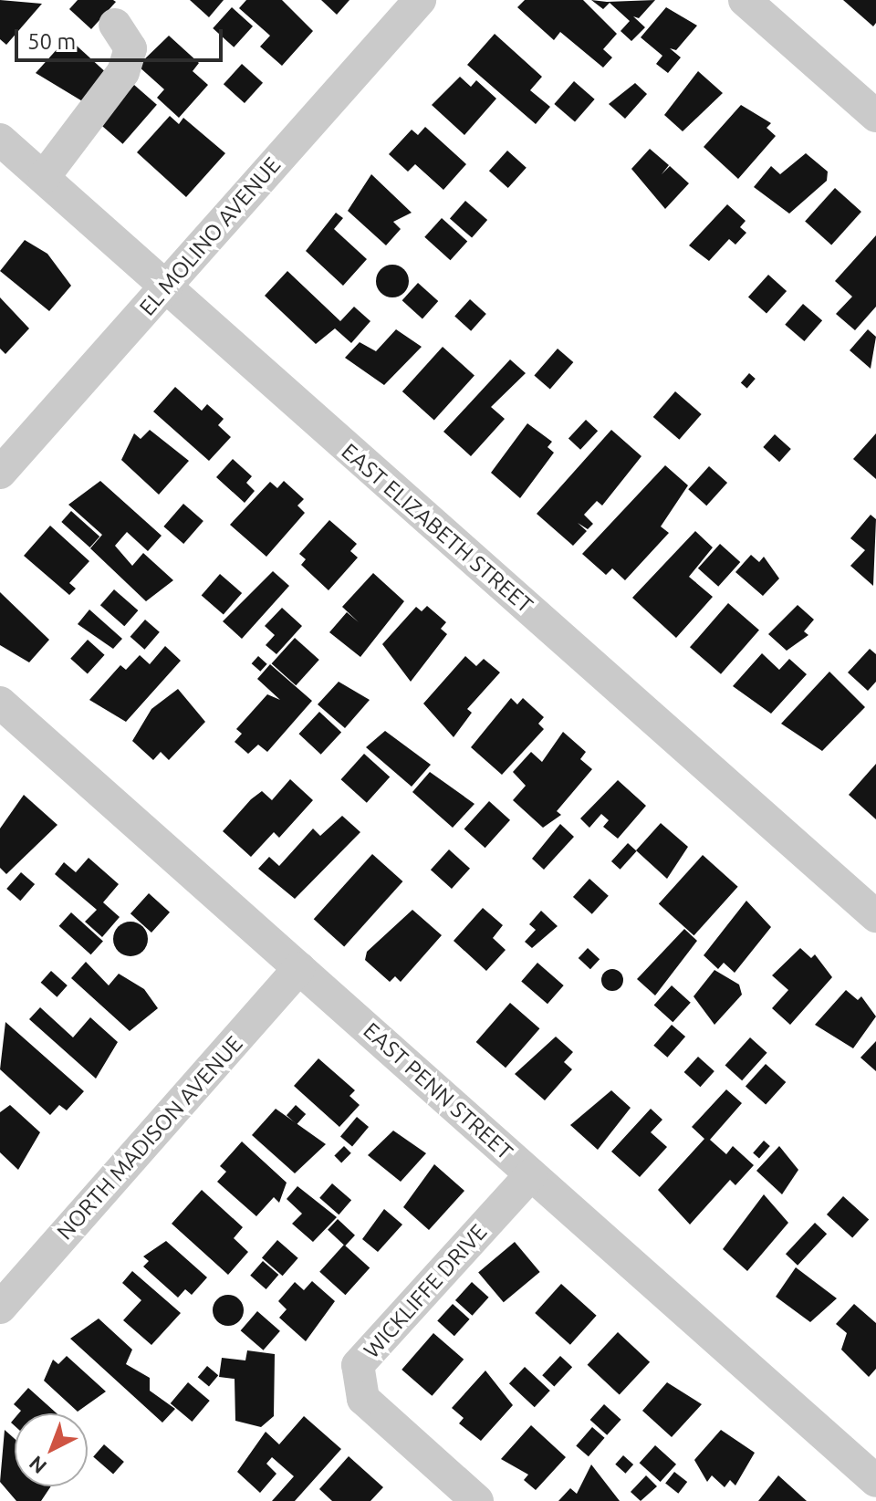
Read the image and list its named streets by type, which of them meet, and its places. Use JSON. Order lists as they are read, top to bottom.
{
  "streets": {
    "street": [
      "EL MOLINO AVENUE",
      "EAST ELIZABETH STREET",
      "EAST PENN STREET",
      "NORTH MADISON AVENUE",
      "WICKLIFFE DRIVE"
    ]
  },
  "crossings": [
    ["EL MOLINO AVENUE", "EAST ELIZABETH STREET"],
    ["EAST PENN STREET", "NORTH MADISON AVENUE"],
    ["EAST PENN STREET", "WICKLIFFE DRIVE"]
  ],
  "scale_bar": "50 m",
  "north": "bottom left"
}
